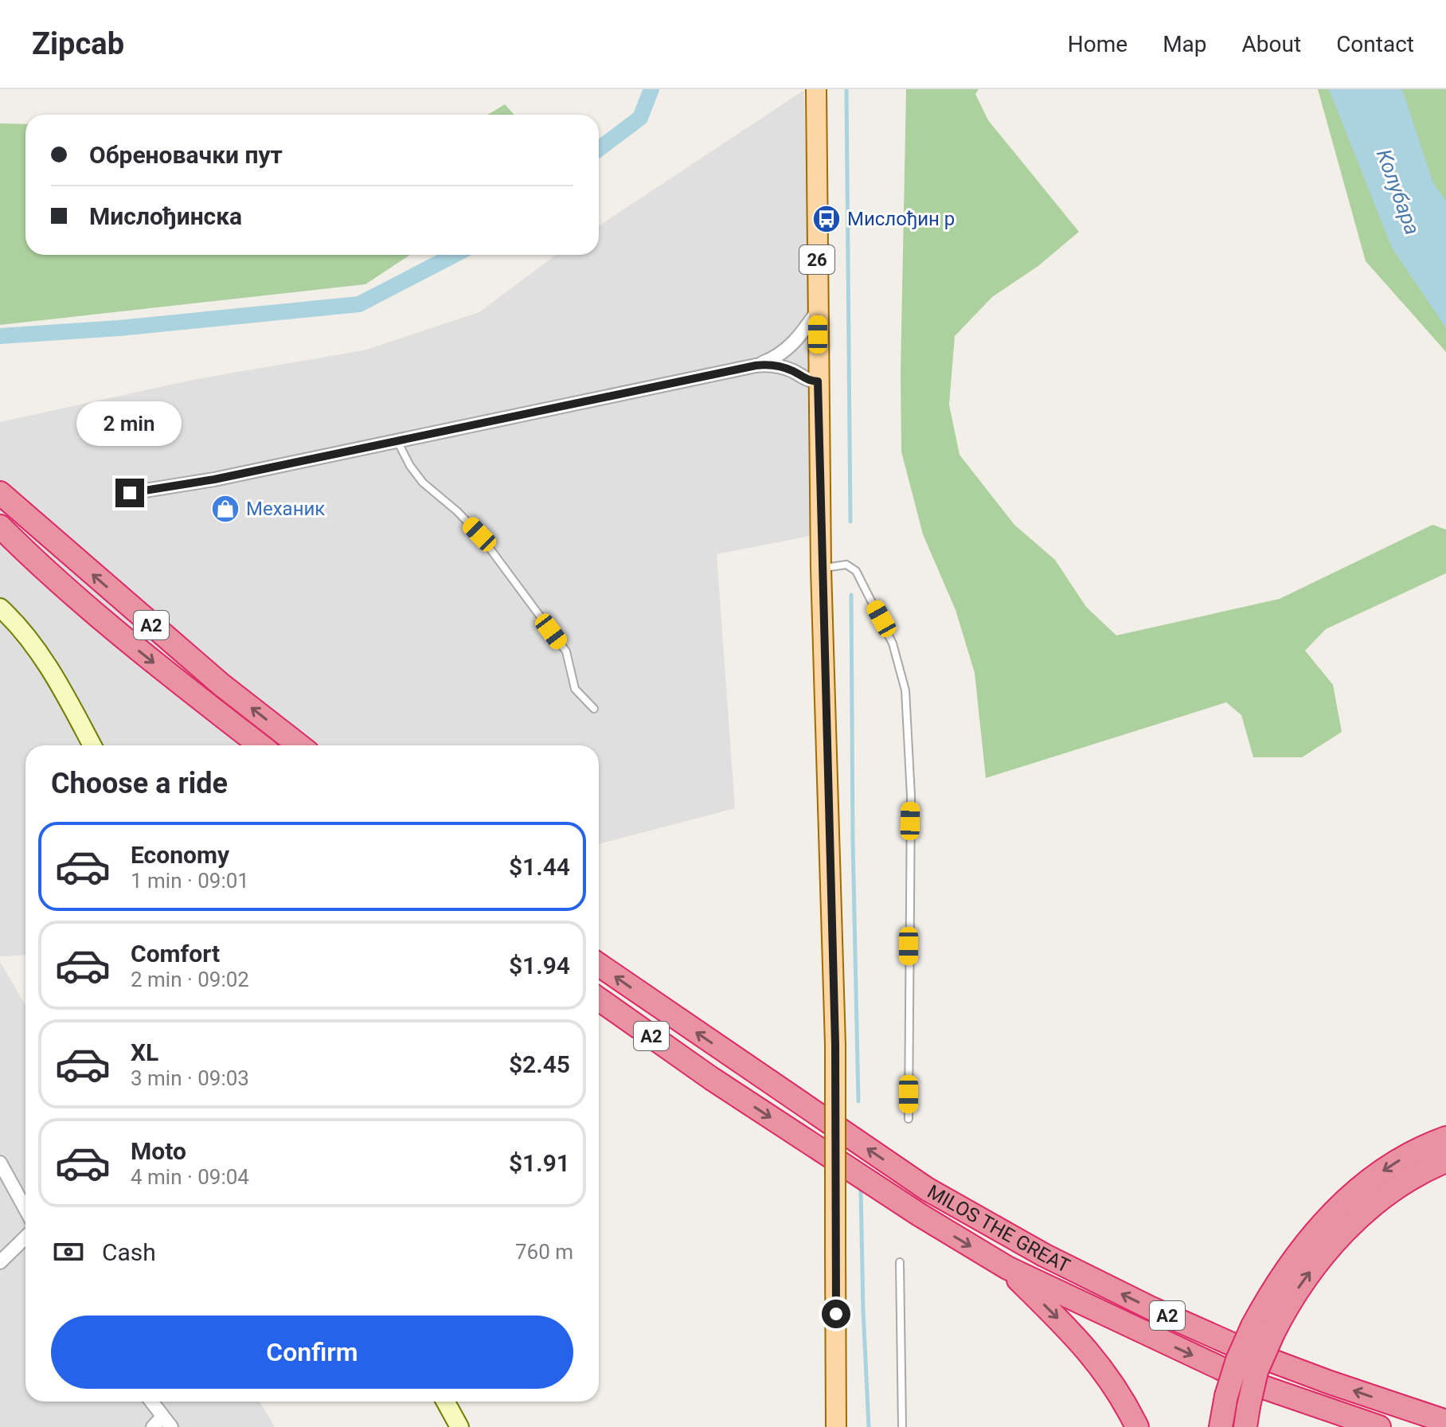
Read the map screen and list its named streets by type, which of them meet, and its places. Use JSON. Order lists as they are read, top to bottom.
{
  "streets": {
    "highway": ["A2", "MILOS THE GREAT"],
    "main road": ["26"]
  },
  "water": ["Колубара"],
  "places": {
    "bus stop": ["Мислођин р"],
    "shop": ["Механик"]
  },
  "page": {
    "header": "Zipcab",
    "nav": [
      "Home",
      "Map",
      "About",
      "Contact"
    ],
    "banner": ["Обреновачки пут", "Мислођинска"],
    "bubble": "2 min",
    "heading": "Choose a ride",
    "list": [
      {
        "name": "Economy",
        "note": "1 min · 09:01",
        "value": "$1.44"
      },
      {
        "name": "Comfort",
        "note": "2 min · 09:02",
        "value": "$1.94"
      },
      {
        "name": "XL",
        "note": "3 min · 09:03",
        "value": "$2.45"
      },
      {
        "name": "Moto",
        "note": "4 min · 09:04",
        "value": "$1.91"
      }
    ],
    "pay": ["Cash", "760 m"],
    "buttons": "Confirm"
  }
}
